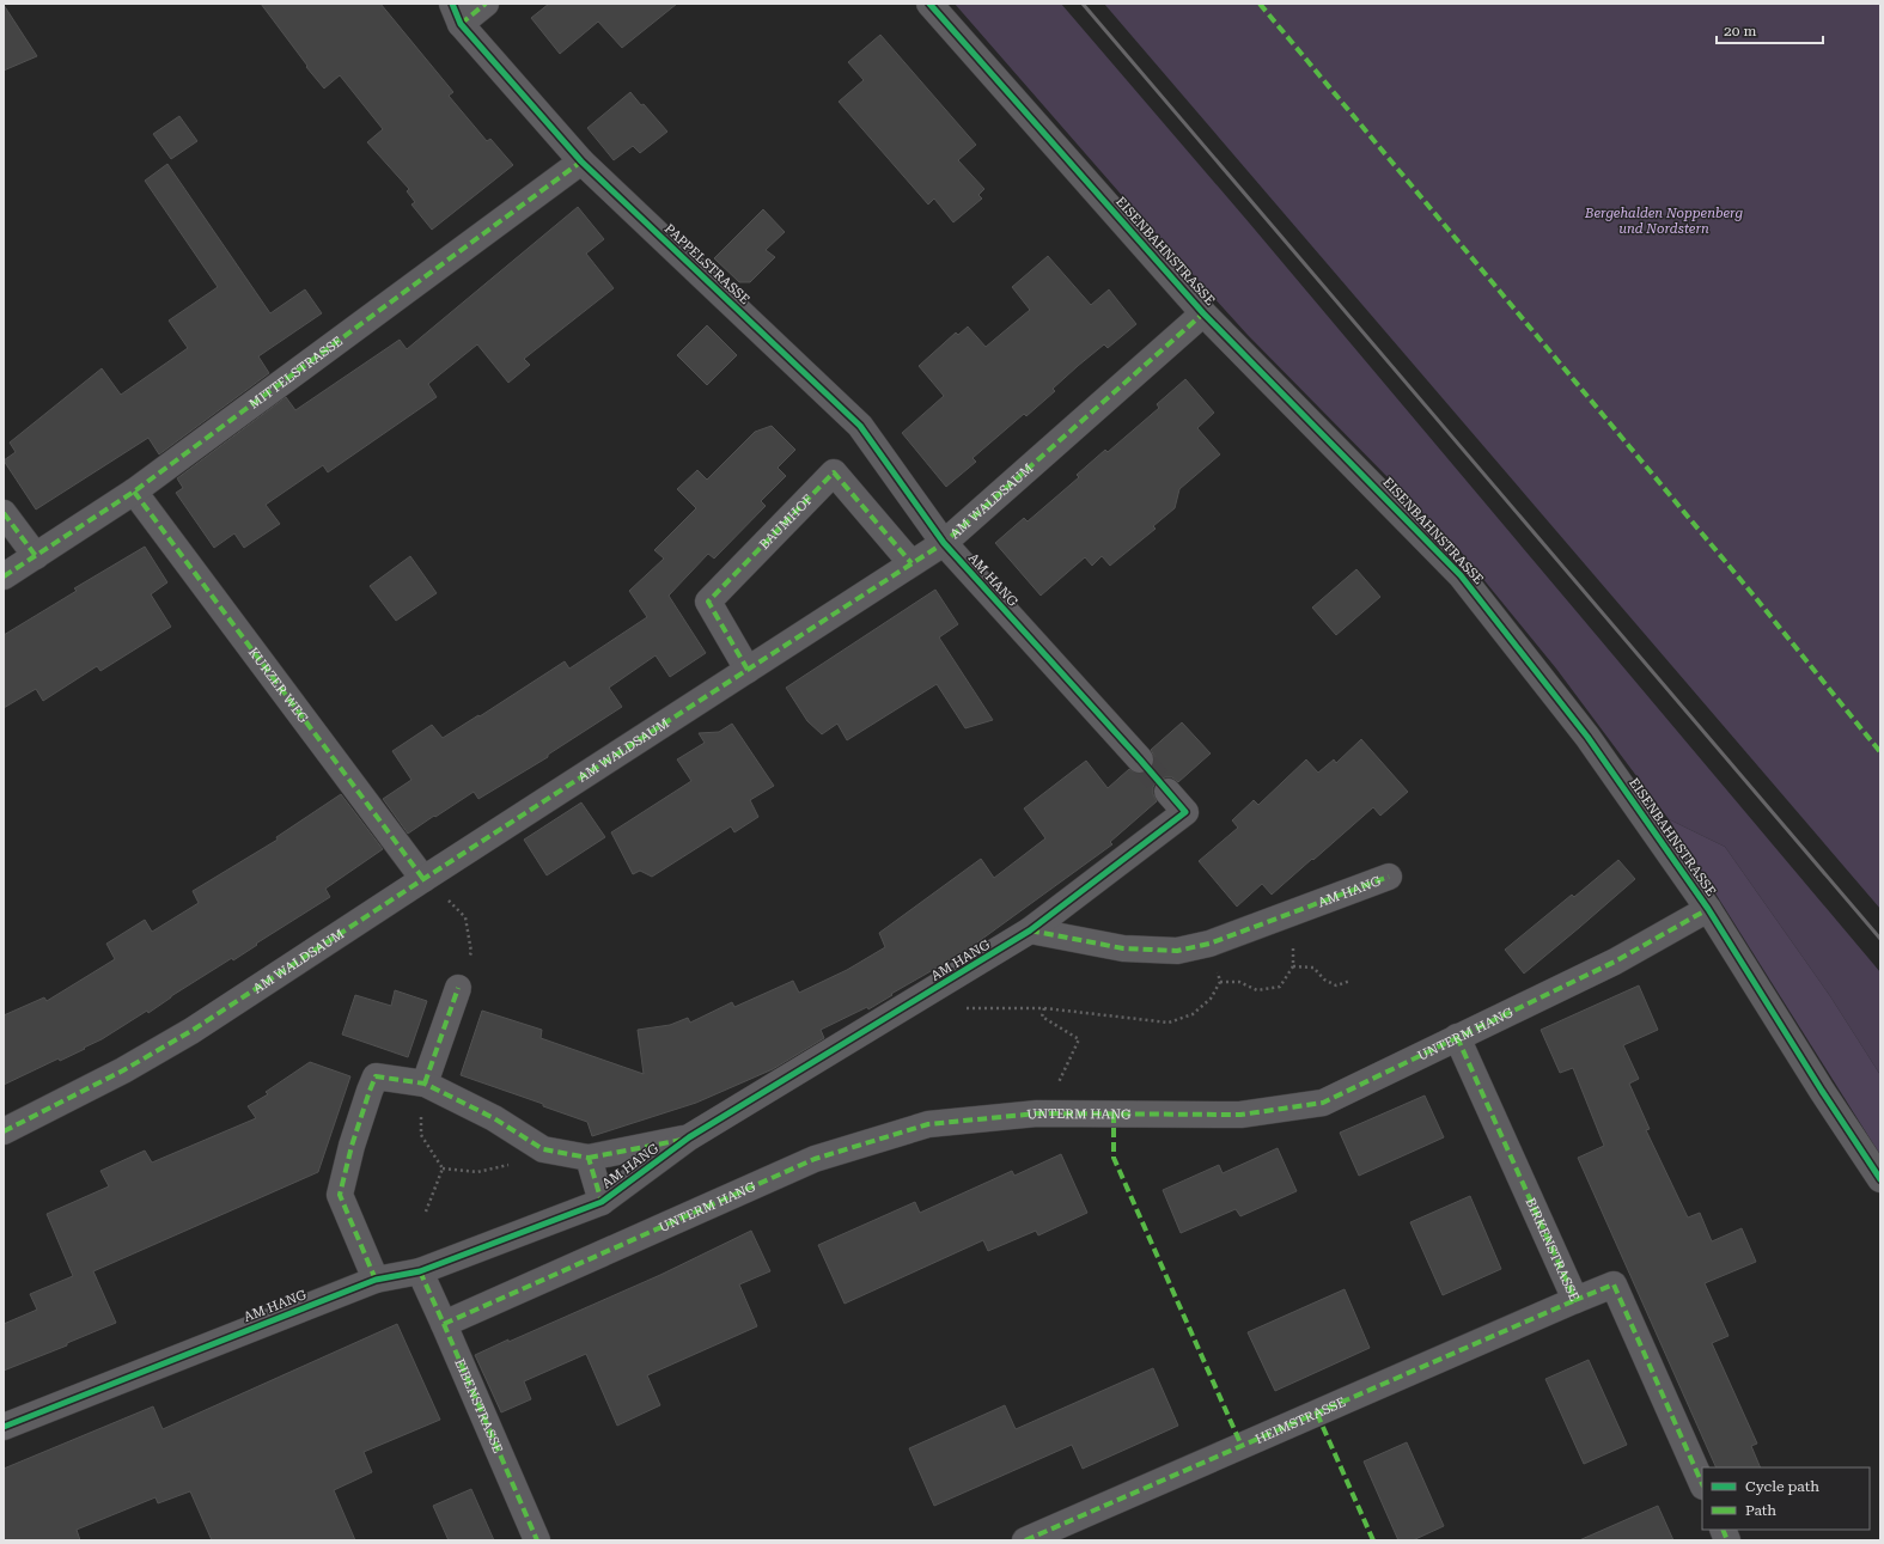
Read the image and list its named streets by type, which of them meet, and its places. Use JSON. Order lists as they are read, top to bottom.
{
  "streets": {
    "street": [
      "EISENBAHNSTRASSE",
      "PAPPELSTRASSE",
      "MITTELSTRASSE",
      "AM WALDSAUM",
      "BAUMHOF",
      "AM HANG",
      "KURZER WEG",
      "UNTERM HANG",
      "BIRKENSTRASSE",
      "EIBENSTRASSE",
      "HEIMSTRASSE"
    ]
  },
  "crossings": [
    ["EISENBAHNSTRASSE", "AM WALDSAUM"],
    ["EISENBAHNSTRASSE", "UNTERM HANG"],
    ["PAPPELSTRASSE", "MITTELSTRASSE"],
    ["PAPPELSTRASSE", "AM WALDSAUM"],
    ["PAPPELSTRASSE", "AM HANG"],
    ["MITTELSTRASSE", "KURZER WEG"],
    ["AM WALDSAUM", "BAUMHOF"],
    ["AM WALDSAUM", "AM HANG"],
    ["AM WALDSAUM", "KURZER WEG"],
    ["AM HANG", "EIBENSTRASSE"],
    ["UNTERM HANG", "BIRKENSTRASSE"],
    ["UNTERM HANG", "EIBENSTRASSE"],
    ["BIRKENSTRASSE", "HEIMSTRASSE"]
  ],
  "parks": ["Bergehalden Noppenberg und Nordstern"],
  "legend": ["Cycle path", "Path"],
  "scale_bar": "20 m"
}
